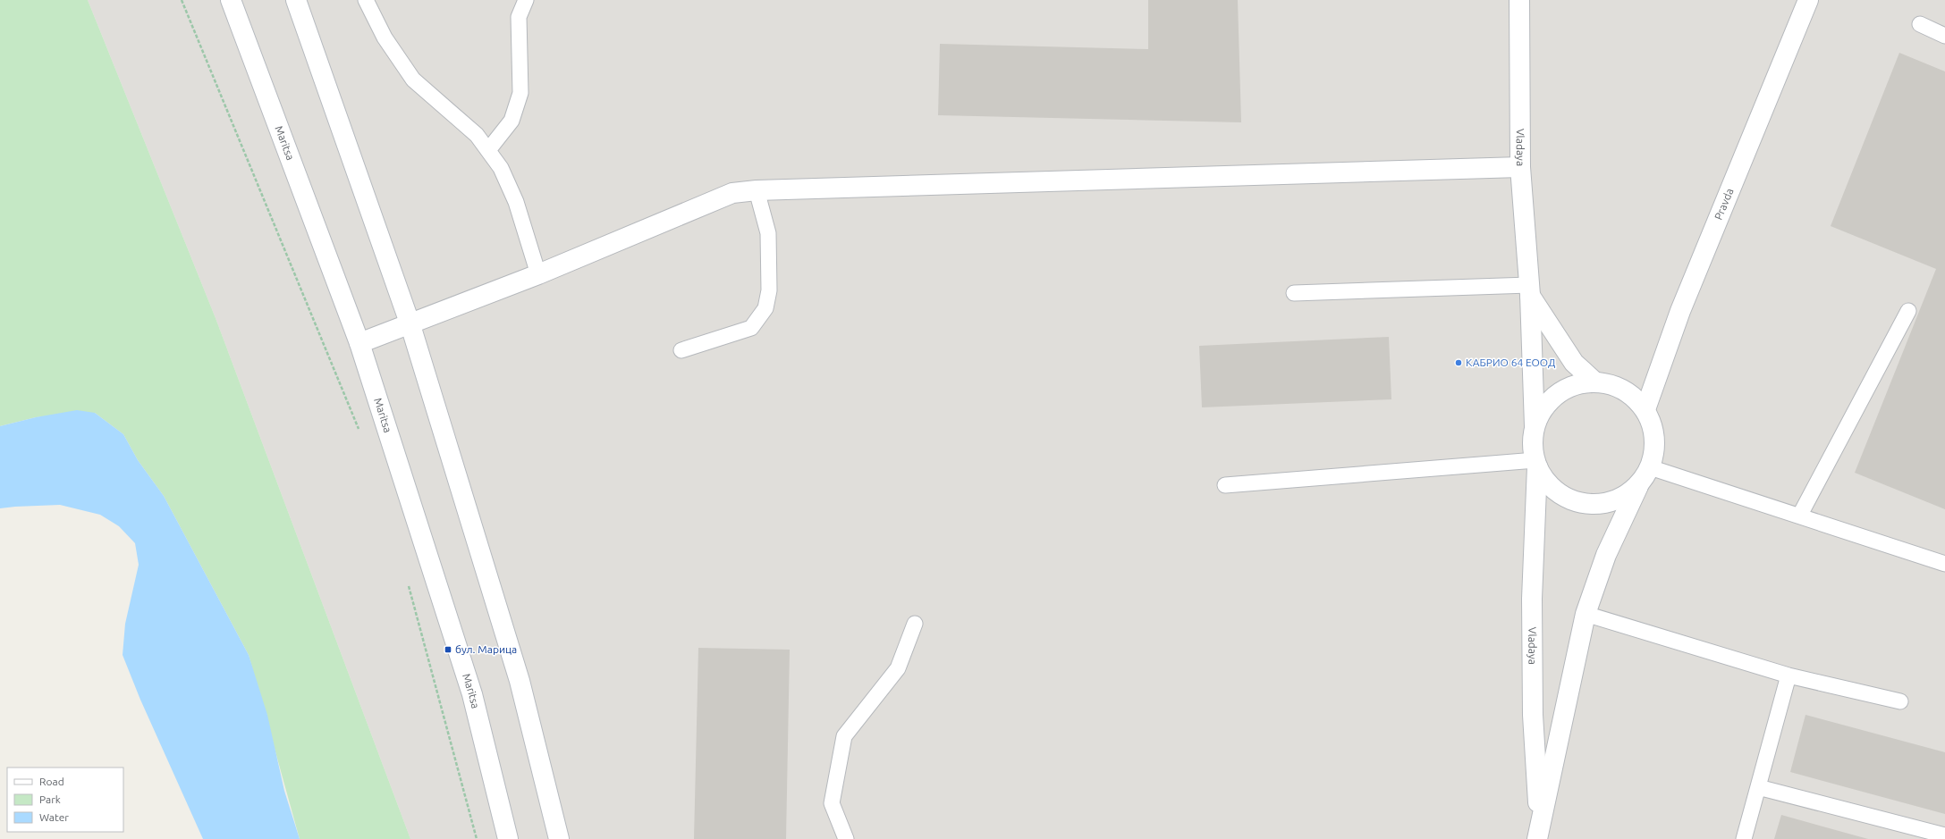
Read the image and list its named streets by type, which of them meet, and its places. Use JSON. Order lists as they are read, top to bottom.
{
  "streets": {
    "street": ["Maritsa", "Vladaya", "Pravda"]
  },
  "crossings": [
    ["Vladaya", "Pravda"]
  ],
  "places": {
    "other": ["КАБРИО 64 ЕООД"],
    "transit": ["бул. Марица"]
  },
  "legend": ["Road", "Park", "Water"]
}
